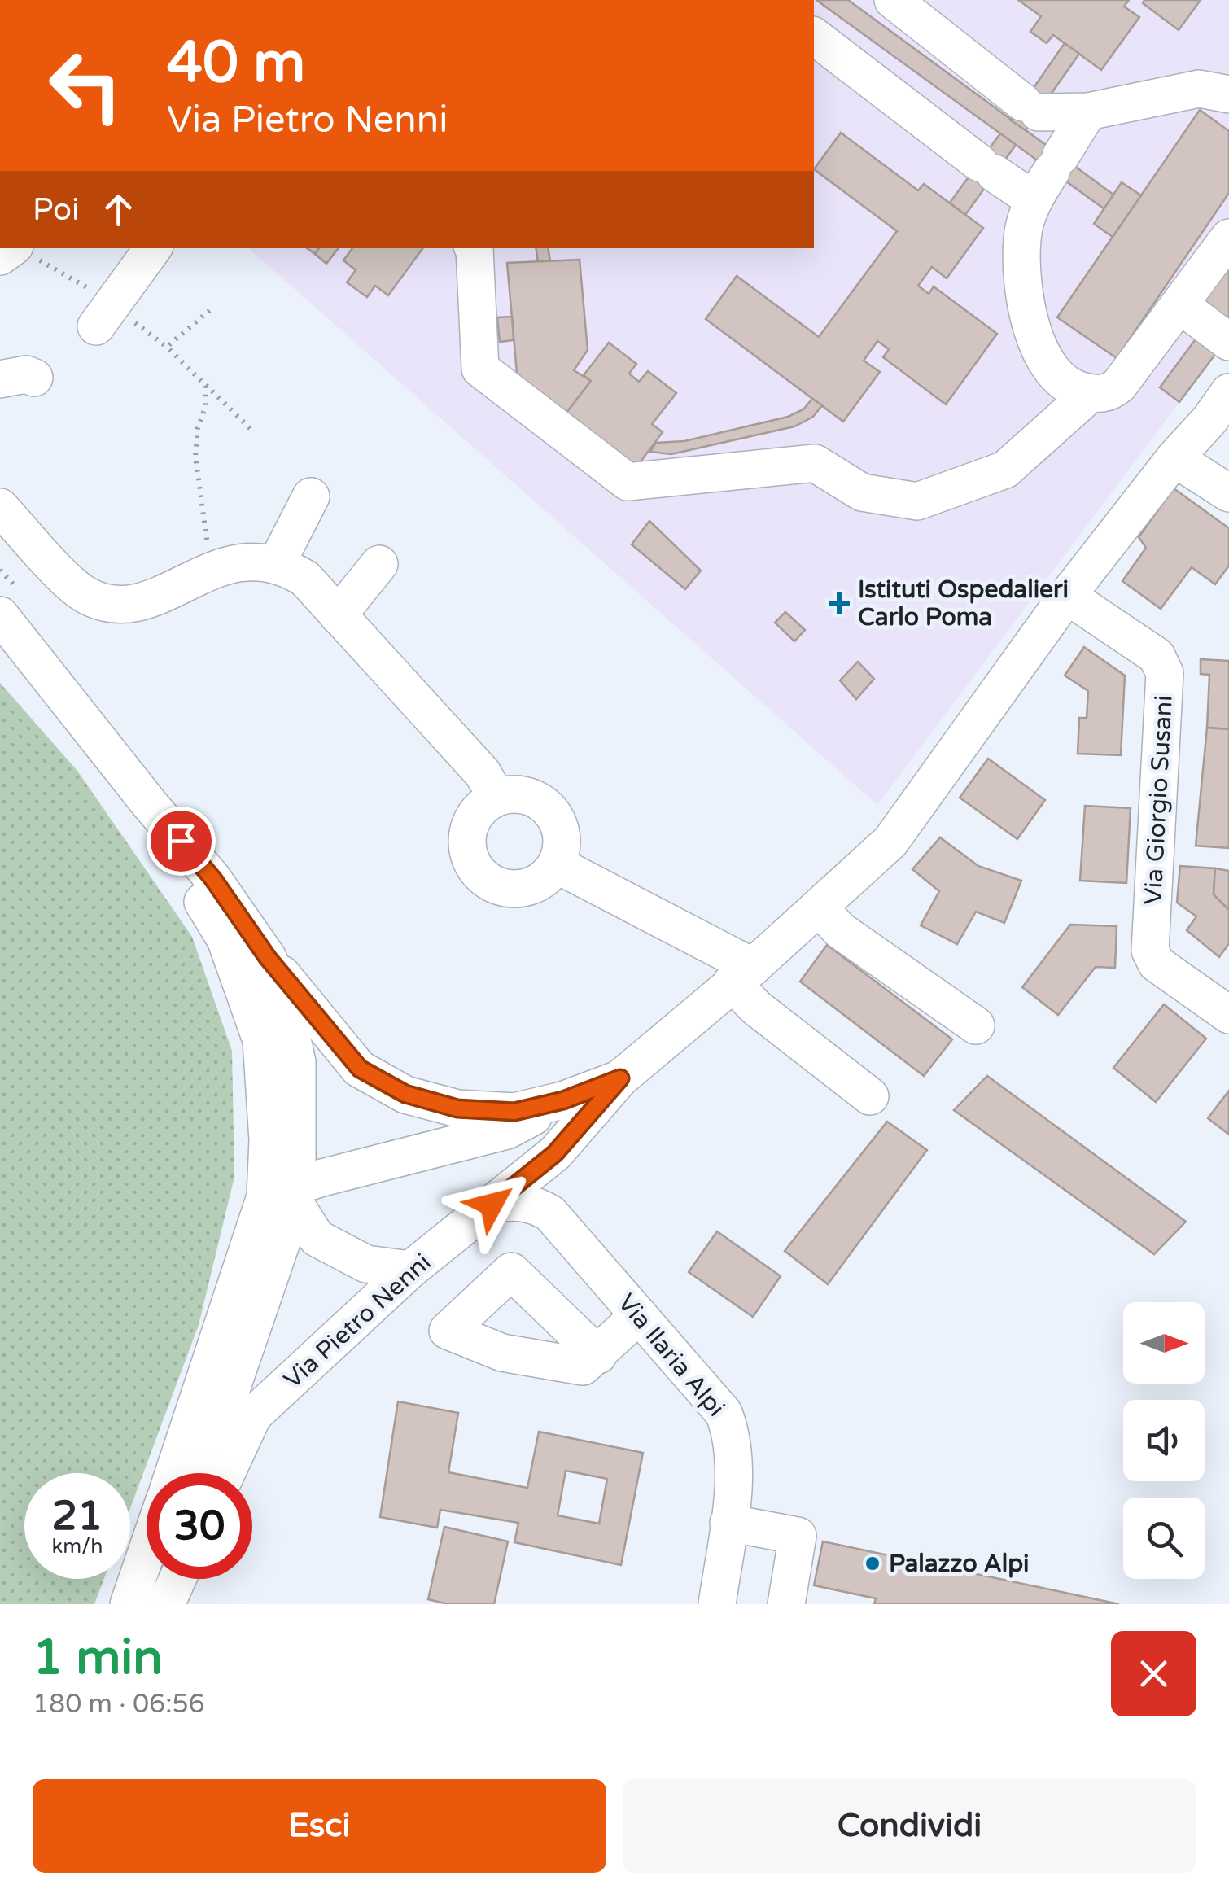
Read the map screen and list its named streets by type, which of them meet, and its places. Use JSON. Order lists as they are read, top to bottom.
{
  "streets": {
    "street": ["Via Giorgio Susani", "Via Pietro Nenni", "Via Ilaria Alpi"]
  },
  "crossings": [
    ["Via Pietro Nenni", "Via Ilaria Alpi"]
  ],
  "places": {
    "health": ["Istituti Ospedalieri Carlo Poma"],
    "other": ["Palazzo Alpi"]
  },
  "north": "right",
  "page": {
    "turn": ["40 m", "Via Pietro Nenni"],
    "then": "Poi",
    "speed": "21 km/h",
    "limit": "30",
    "heading": ["1 min", "180 m · 06:56"],
    "buttons": ["Esci", "Condividi"]
  }
}
